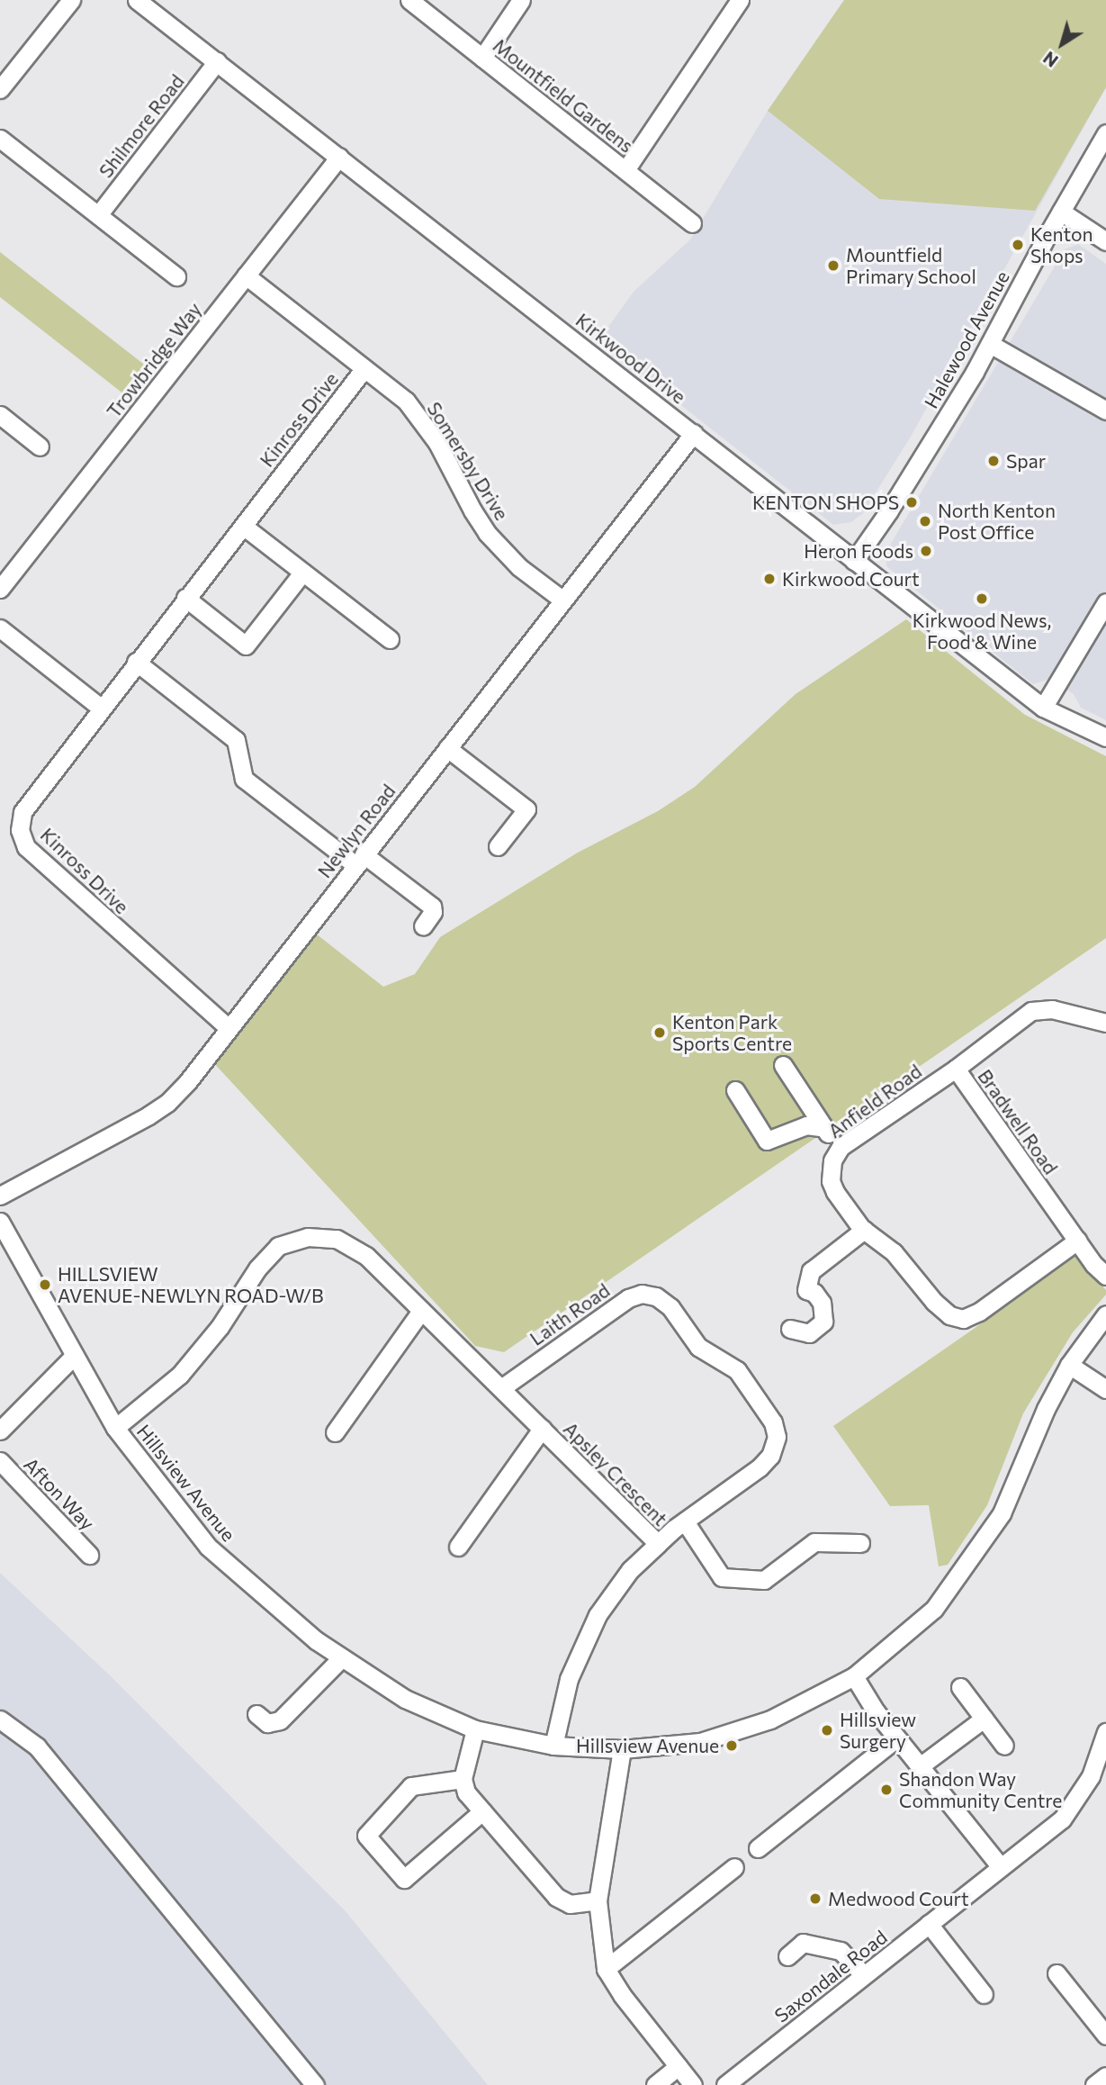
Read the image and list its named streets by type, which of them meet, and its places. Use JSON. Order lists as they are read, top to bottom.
{
  "streets": {
    "street": [
      "Mountfield Gardens",
      "Shilmore Road",
      "Halewood Avenue",
      "Kirkwood Drive",
      "Trowbridge Way",
      "Kinross Drive",
      "Somersby Drive",
      "Newlyn Road",
      "Anfield Road",
      "Bradwell Road",
      "Laith Road",
      "Apsley Crescent",
      "Hillsview Avenue",
      "Afton Way",
      "Saxondale Road"
    ]
  },
  "crossings": [
    ["Shilmore Road", "Kirkwood Drive"],
    ["Halewood Avenue", "Kirkwood Drive"],
    ["Kirkwood Drive", "Trowbridge Way"],
    ["Kirkwood Drive", "Newlyn Road"],
    ["Trowbridge Way", "Somersby Drive"],
    ["Kinross Drive", "Somersby Drive"],
    ["Kinross Drive", "Newlyn Road"],
    ["Somersby Drive", "Newlyn Road"],
    ["Anfield Road", "Bradwell Road"],
    ["Laith Road", "Apsley Crescent"],
    ["Apsley Crescent", "Hillsview Avenue"]
  ],
  "places": [
    "Kenton Shops",
    "Mountfield Primary School",
    "Spar",
    "KENTON SHOPS",
    "North Kenton Post Office",
    "Heron Foods",
    "Kirkwood Court",
    "Kirkwood News, Food & Wine",
    "Kenton Park Sports Centre",
    "HILLSVIEW AVENUE-NEWLYN ROAD-W/B",
    "Hillsview Surgery",
    "Hillsview Avenue",
    "Shandon Way Community Centre",
    "Medwood Court"
  ],
  "north": "bottom left"
}
